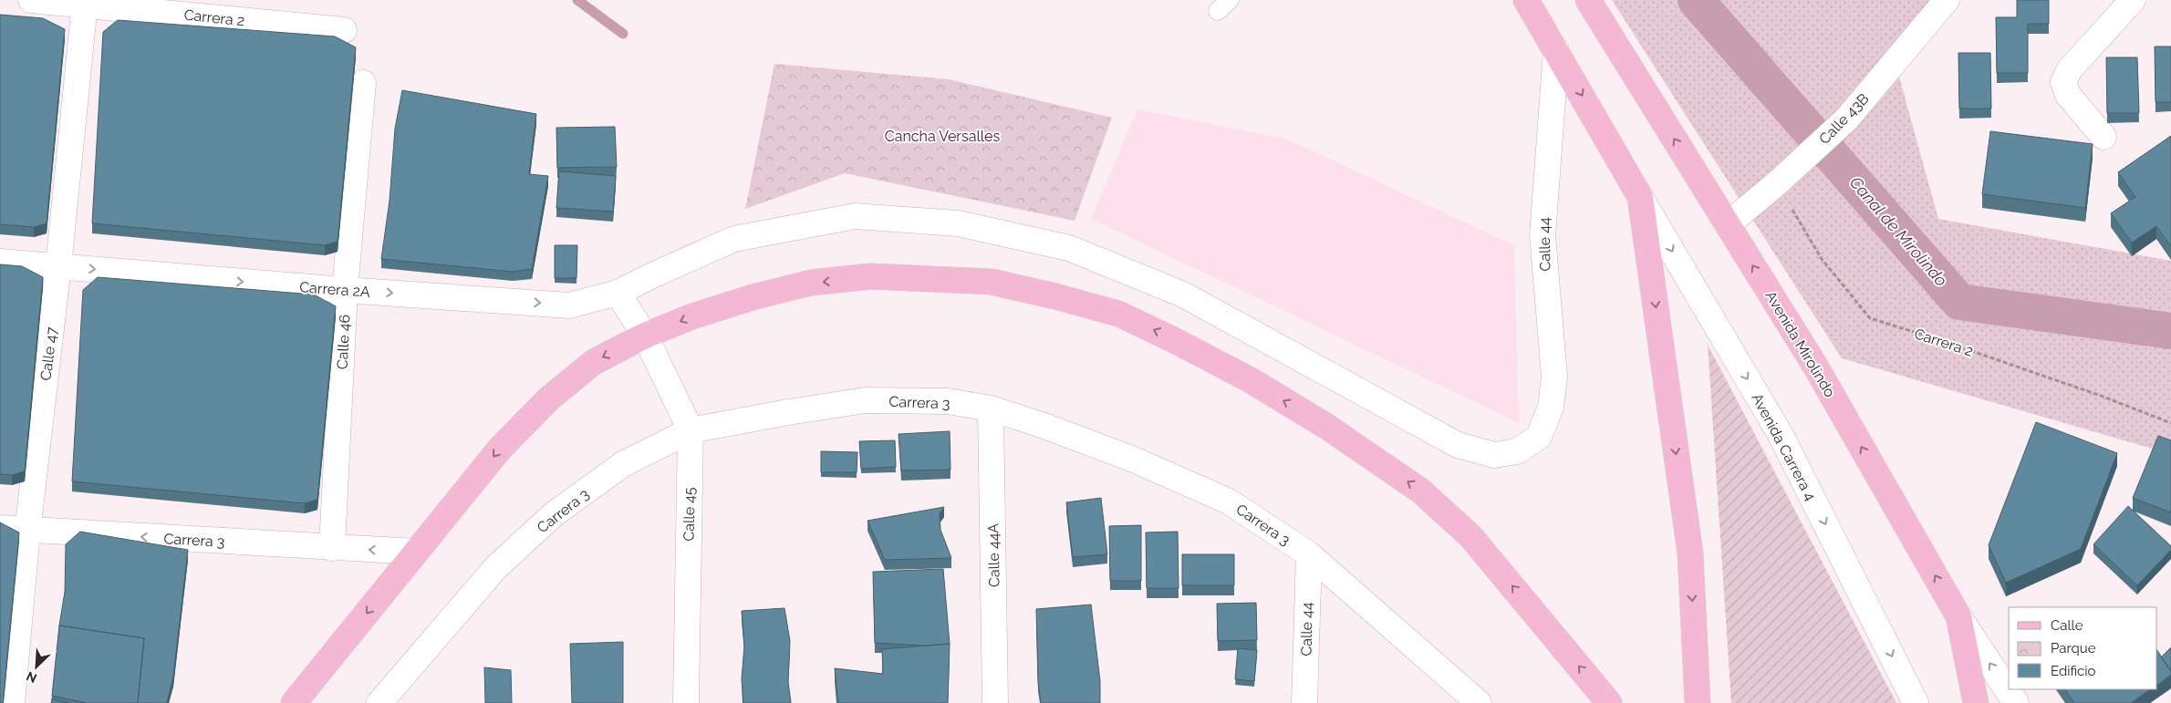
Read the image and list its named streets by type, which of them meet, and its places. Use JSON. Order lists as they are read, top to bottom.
{
  "streets": {
    "main road": ["Avenida Mirolindo"],
    "street": [
      "Carrera 2",
      "Calle 43B",
      "Calle 44",
      "Carrera 2A",
      "Calle 46",
      "Calle 47",
      "Carrera 3",
      "Avenida Carrera 4",
      "Calle 45",
      "Calle 44A"
    ]
  },
  "crossings": [
    ["Carrera 2", "Calle 43B"],
    ["Carrera 2", "Calle 47"],
    ["Calle 43B", "Avenida Mirolindo"],
    ["Calle 44", "Carrera 2A"],
    ["Calle 44", "Carrera 3"],
    ["Carrera 2A", "Calle 46"],
    ["Carrera 2A", "Calle 47"],
    ["Calle 46", "Carrera 3"],
    ["Calle 47", "Carrera 3"],
    ["Carrera 3", "Calle 45"],
    ["Carrera 3", "Calle 44A"]
  ],
  "one_way": ["Avenida Carrera 4"],
  "water": ["Canal de Mirolindo"],
  "parks": ["Cancha Versalles"],
  "legend": ["Calle", "Parque", "Edificio"],
  "north": "bottom left"
}
